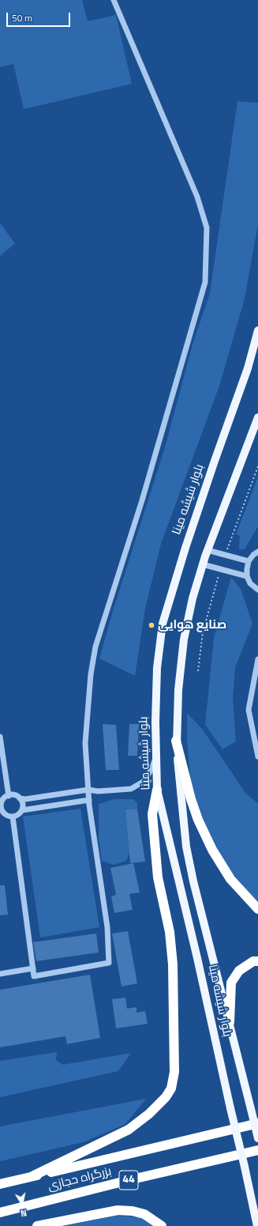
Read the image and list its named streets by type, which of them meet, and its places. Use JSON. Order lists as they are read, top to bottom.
{
  "streets": {
    "highway": ["بزرگراه حجازی", "44"],
    "main road": ["بلوار شیشه مینا"]
  },
  "crossings": [
    ["بزرگراه حجازی", "44"]
  ],
  "places": ["صنایع هوایی"],
  "scale_bar": "50 m",
  "north": "bottom"
}
